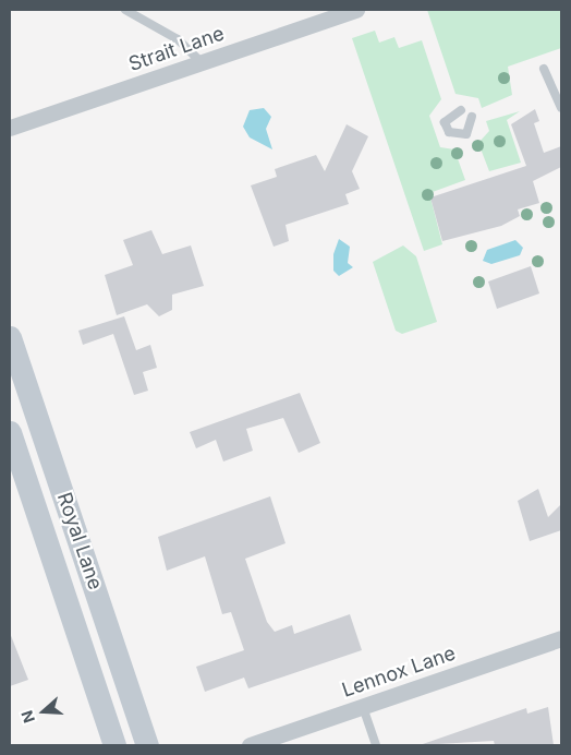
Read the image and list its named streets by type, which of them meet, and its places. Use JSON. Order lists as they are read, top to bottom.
{
  "streets": {
    "main road": ["Royal Lane"],
    "street": ["Strait Lane", "Lennox Lane"]
  },
  "north": "left"
}
